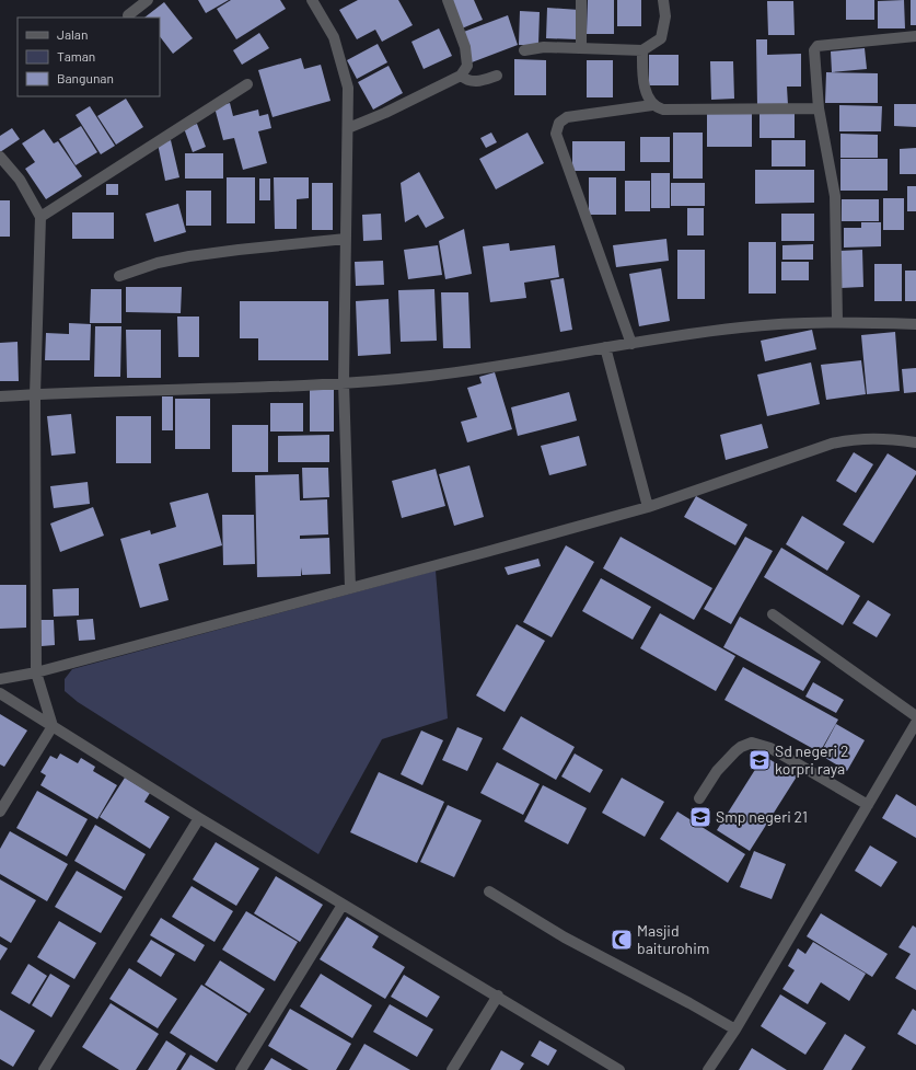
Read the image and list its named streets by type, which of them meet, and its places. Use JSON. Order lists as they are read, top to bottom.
{
  "places": {
    "school or university": ["Sd negeri 2 korpri raya", "Smp negeri 21"],
    "mosque": ["Masjid baiturohim"]
  },
  "legend": ["Jalan", "Taman", "Bangunan"]
}
